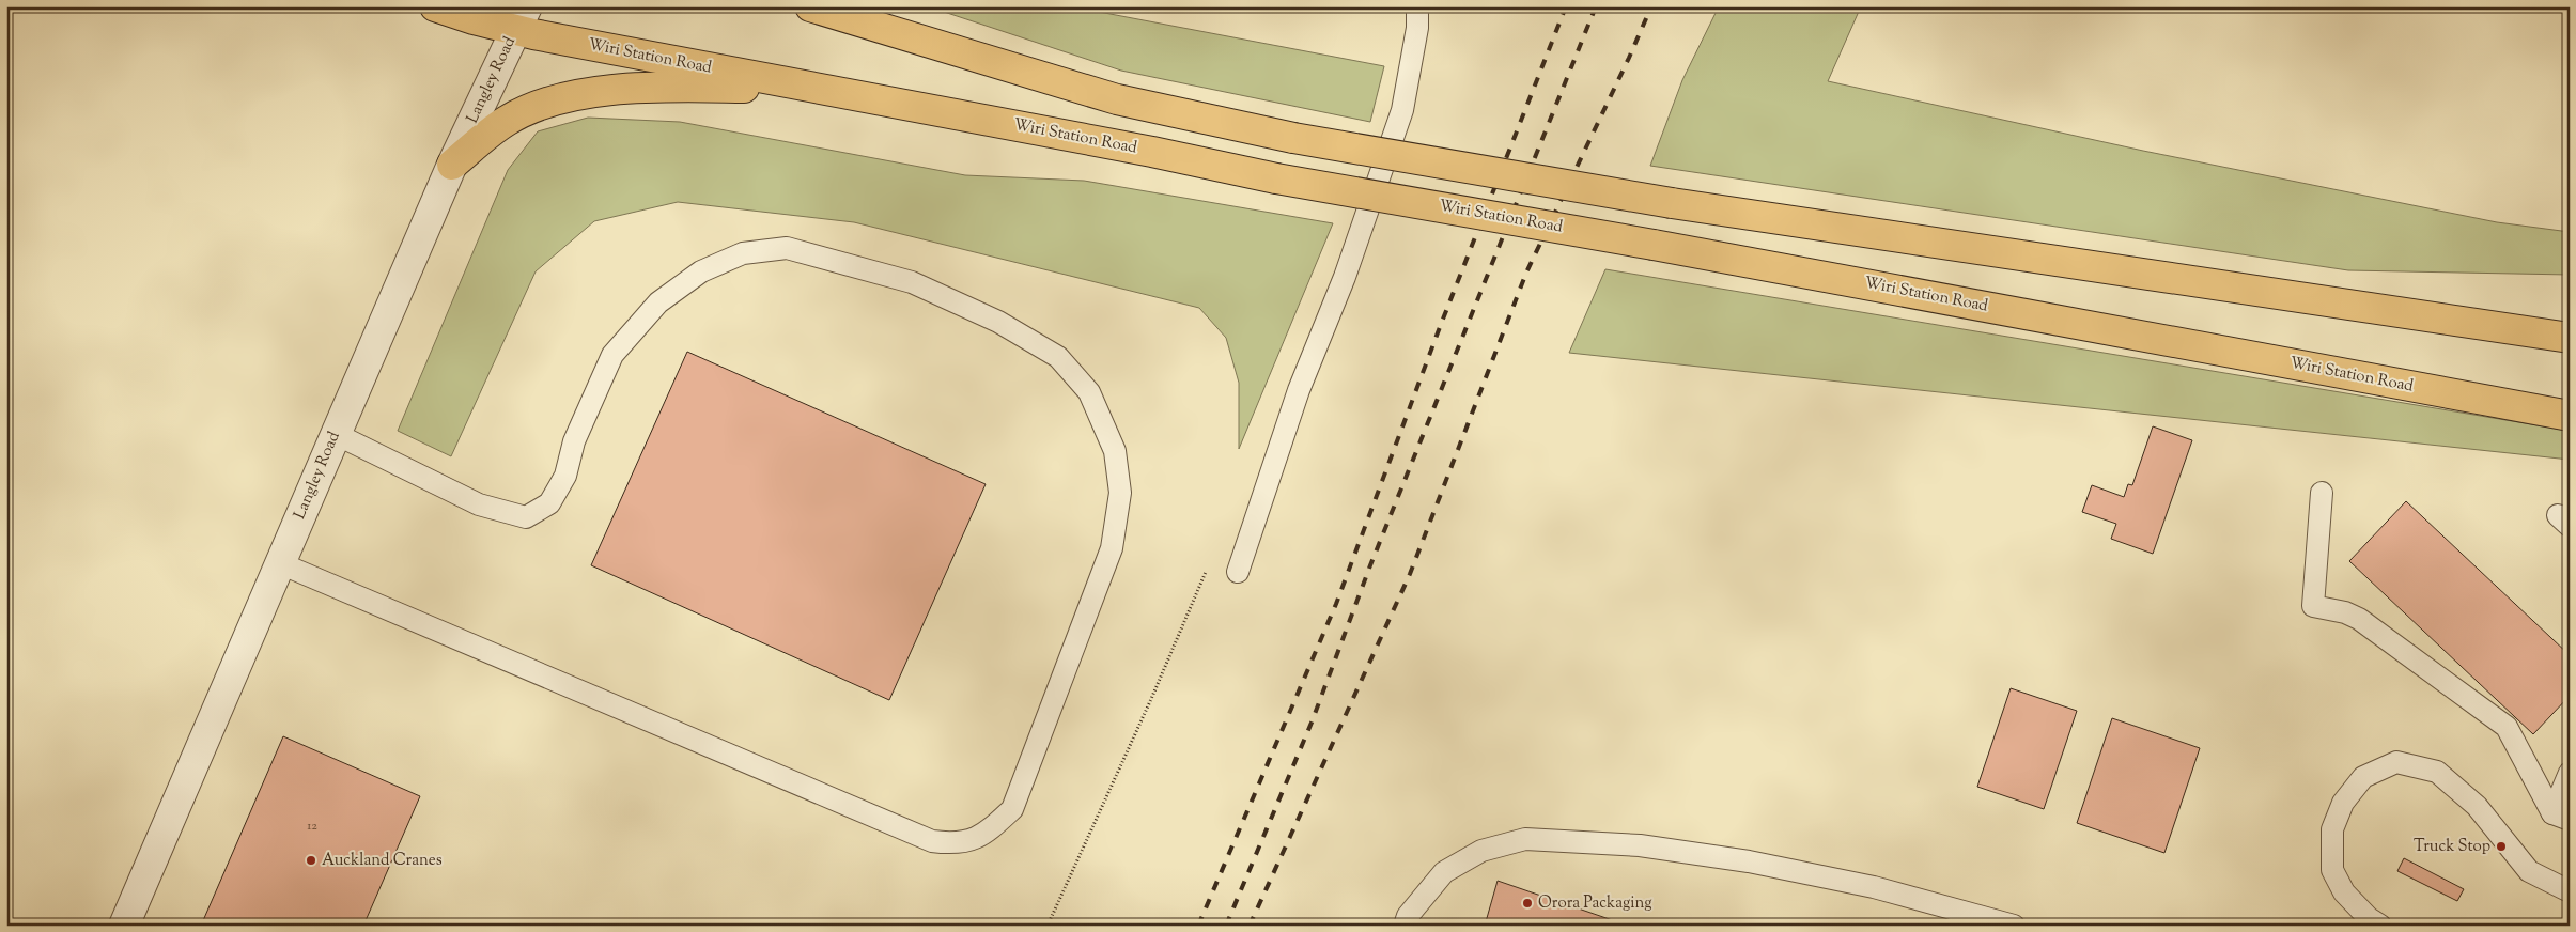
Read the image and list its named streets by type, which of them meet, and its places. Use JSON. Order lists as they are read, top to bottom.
{
  "streets": {
    "main road": ["Wiri Station Road"],
    "street": ["Langley Road"]
  },
  "crossings": [
    ["Wiri Station Road", "Langley Road"]
  ],
  "places": ["Truck Stop", "Auckland Cranes", "Orora Packaging"],
  "house_numbers": ["12"]
}
